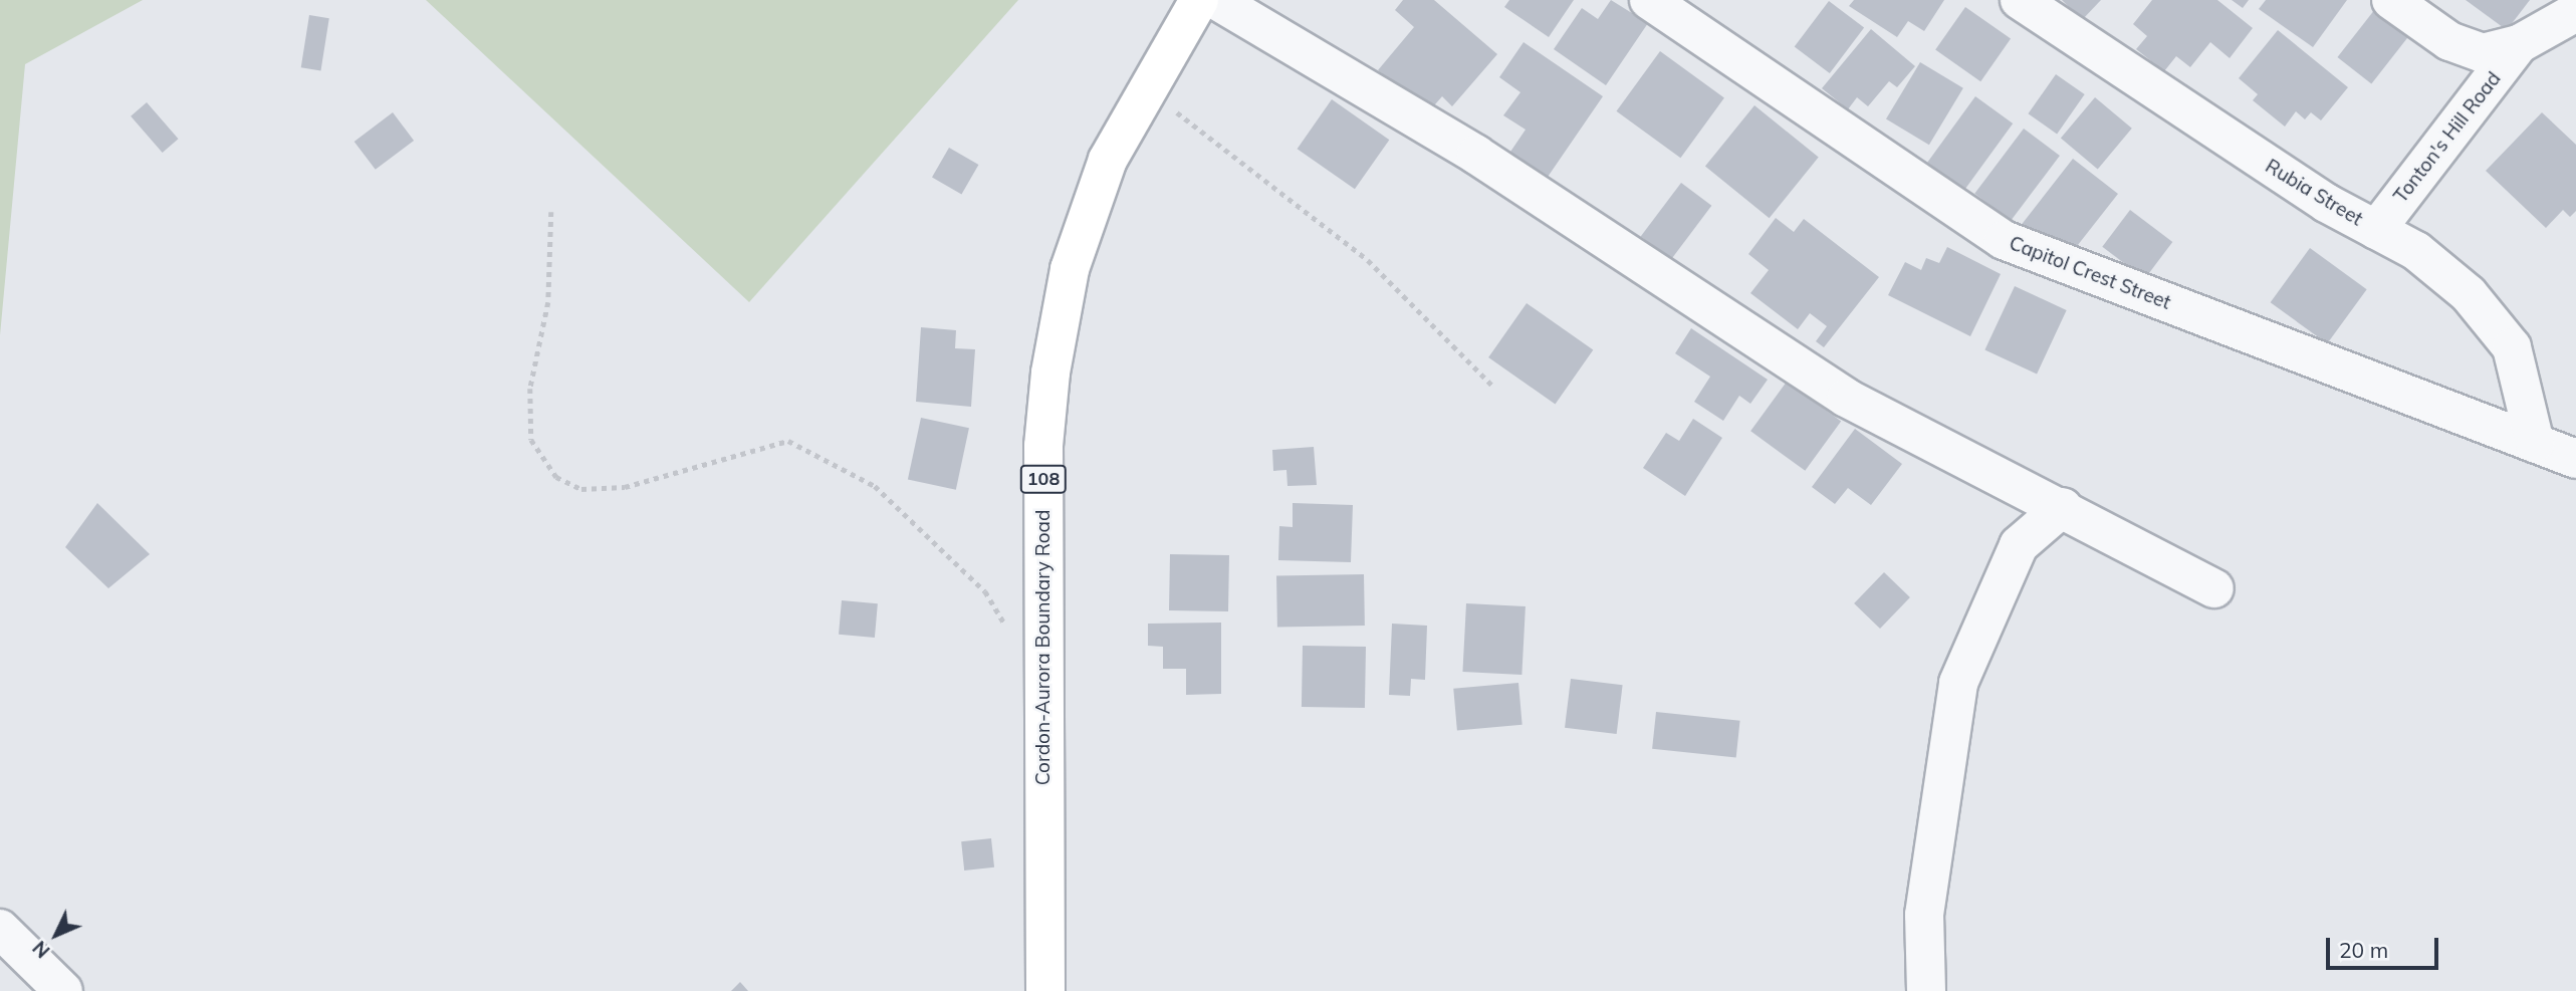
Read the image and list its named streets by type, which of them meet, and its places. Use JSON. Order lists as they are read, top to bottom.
{
  "streets": {
    "main road": ["108", "Cordon-Aurora Boundary Road"],
    "street": ["Tonton's Hill Road", "Rubia Street", "Capitol Crest Street"]
  },
  "crossings": [
    ["Tonton's Hill Road", "Rubia Street"],
    ["Rubia Street", "Capitol Crest Street"]
  ],
  "scale_bar": "20 m",
  "north": "bottom left"
}
